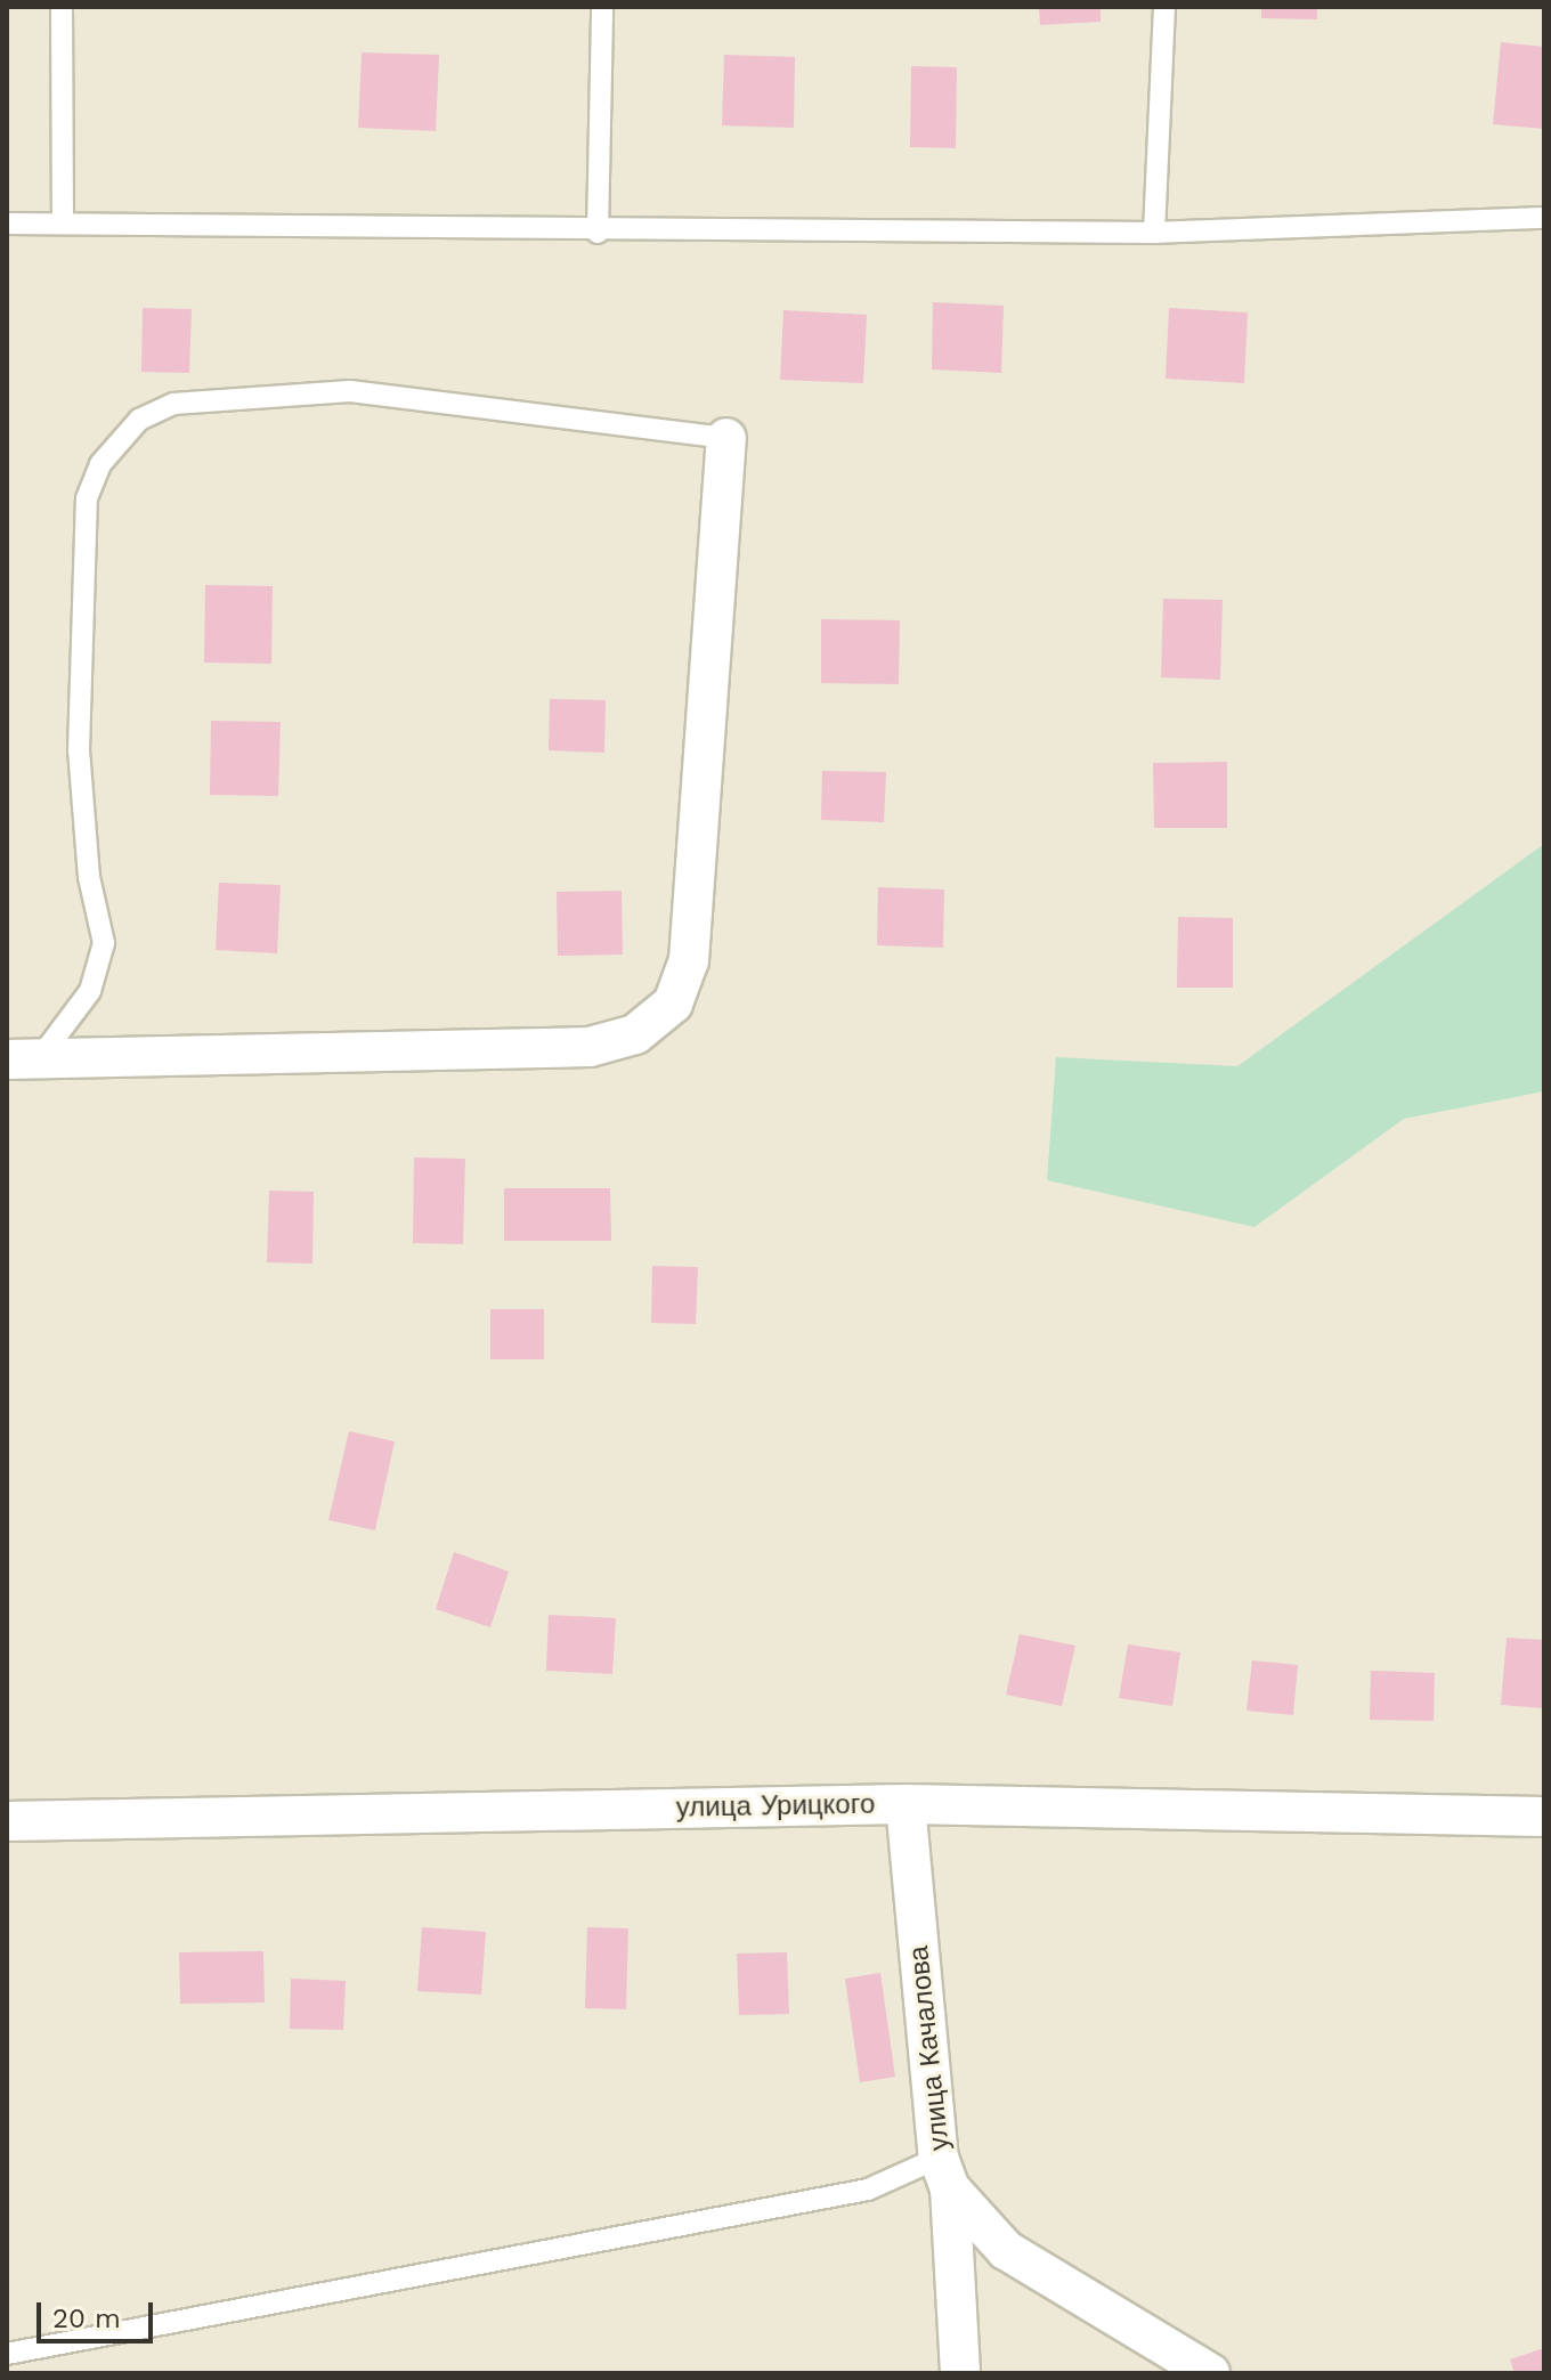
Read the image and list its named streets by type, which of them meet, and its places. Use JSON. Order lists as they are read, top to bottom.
{
  "streets": {
    "street": ["улица Урицкого", "улица Качалова"]
  },
  "crossings": [
    ["улица Урицкого", "улица Качалова"]
  ],
  "scale_bar": "20 m"
}
